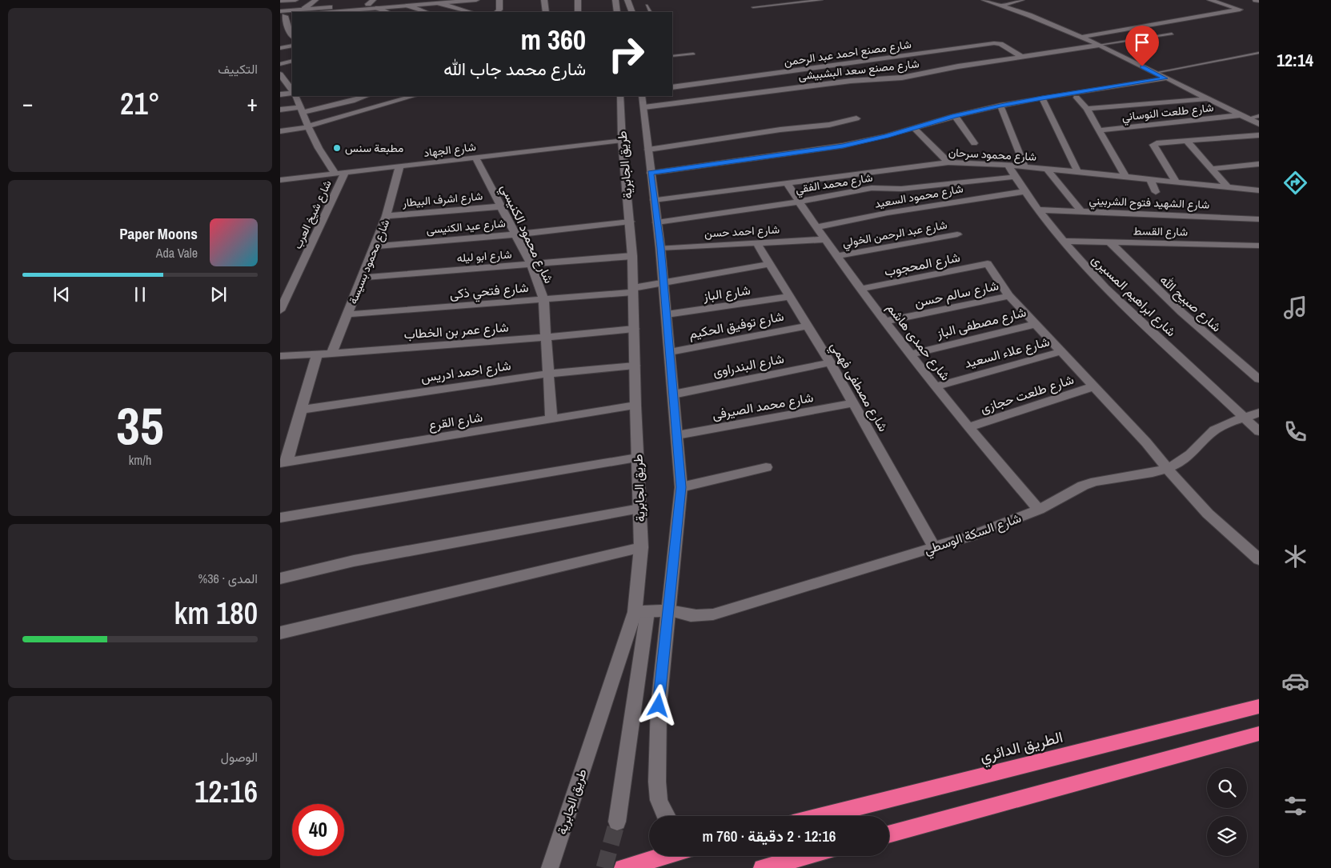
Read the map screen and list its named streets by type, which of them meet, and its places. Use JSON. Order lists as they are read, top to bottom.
{
  "streets": {
    "highway": ["الطريق الدائري"],
    "street": [
      "شارع مصنع احمد عبد الرحمن",
      "شارع مصنع سعد البشبيشى",
      "شارع طلعت النوساني",
      "شارع الجهاد",
      "شارع محمود سرحان",
      "طريق الجابرية",
      "شارع محمد الفقي",
      "شارع محمود السعيد",
      "شارع اشرف البيطار",
      "شارع الشهيد فتوح الشربيني",
      "شارع شيخ العرب",
      "شارع عيد الكنيسى",
      "شارع احمد حسن",
      "شارع القسط",
      "شارع محمود الكنيسي",
      "شارع عبد الرحمن الخولي",
      "شارع ابو ليله",
      "شارع محمود بسيسة",
      "شارع المحجوب",
      "شارع فتحي ذكى",
      "شارع الباز",
      "شارع سالم حسن",
      "شارع ابراهيم المسيرى",
      "شارع صبيح الله",
      "شارع مصطفى الباز",
      "شارع توفيق الحكيم",
      "شارع عمر بن الخطاب",
      "شارع حمدى هاشم",
      "شارع علاء السعيد",
      "شارع البندراوى",
      "شارع احمد ادريس",
      "شارع مصطفى فهمي",
      "شارع طلعت حجازى",
      "شارع محمد الصيرفى",
      "شارع القرع",
      "شارع السكة الوسطي"
    ]
  },
  "crossings": [
    ["شارع مصنع احمد عبد الرحمن", "شارع مصنع سعد البشبيشى"],
    ["شارع مصنع سعد البشبيشى", "طريق الجابرية"],
    ["شارع الجهاد", "طريق الجابرية"],
    ["شارع الجهاد", "شارع شيخ العرب"],
    ["شارع الجهاد", "شارع محمود الكنيسي"],
    ["شارع الجهاد", "شارع محمود بسيسة"],
    ["شارع محمود سرحان", "طريق الجابرية"],
    ["شارع محمود سرحان", "شارع ابراهيم المسيرى"],
    ["شارع محمود سرحان", "شارع حمدى هاشم"],
    ["طريق الجابرية", "شارع محمد الفقي"],
    ["طريق الجابرية", "شارع عيد الكنيسى"],
    ["طريق الجابرية", "شارع احمد حسن"],
    ["طريق الجابرية", "شارع ابو ليله"],
    ["طريق الجابرية", "شارع فتحي ذكى"],
    ["طريق الجابرية", "شارع الباز"],
    ["طريق الجابرية", "شارع توفيق الحكيم"],
    ["طريق الجابرية", "شارع عمر بن الخطاب"],
    ["طريق الجابرية", "شارع البندراوى"],
    ["طريق الجابرية", "شارع احمد ادريس"],
    ["طريق الجابرية", "شارع محمد الصيرفى"],
    ["طريق الجابرية", "شارع القرع"],
    ["طريق الجابرية", "شارع السكة الوسطي"],
    ["شارع محمد الفقي", "شارع ابراهيم المسيرى"],
    ["شارع محمد الفقي", "شارع حمدى هاشم"],
    ["شارع محمود السعيد", "شارع ابراهيم المسيرى"],
    ["شارع محمود السعيد", "شارع حمدى هاشم"],
    ["شارع اشرف البيطار", "شارع محمود الكنيسي"],
    ["شارع اشرف البيطار", "شارع محمود بسيسة"],
    ["شارع الشهيد فتوح الشربيني", "شارع ابراهيم المسيرى"],
    ["شارع عيد الكنيسى", "شارع محمود الكنيسي"],
    ["شارع عيد الكنيسى", "شارع محمود بسيسة"],
    ["شارع احمد حسن", "شارع حمدى هاشم"],
    ["شارع احمد حسن", "شارع مصطفى فهمي"],
    ["شارع القسط", "شارع ابراهيم المسيرى"],
    ["شارع القسط", "شارع صبيح الله"],
    ["شارع محمود الكنيسي", "شارع ابو ليله"],
    ["شارع محمود الكنيسي", "شارع فتحي ذكى"],
    ["شارع محمود الكنيسي", "شارع عمر بن الخطاب"],
    ["شارع محمود الكنيسي", "شارع احمد ادريس"],
    ["شارع محمود الكنيسي", "شارع القرع"],
    ["شارع عبد الرحمن الخولي", "شارع حمدى هاشم"],
    ["شارع ابو ليله", "شارع محمود بسيسة"],
    ["شارع محمود بسيسة", "شارع فتحي ذكى"],
    ["شارع محمود بسيسة", "شارع عمر بن الخطاب"],
    ["شارع المحجوب", "شارع سالم حسن"],
    ["شارع المحجوب", "شارع حمدى هاشم"],
    ["شارع فتحي ذكى", "شارع مصطفى فهمي"],
    ["شارع الباز", "شارع مصطفى فهمي"],
    ["شارع سالم حسن", "شارع حمدى هاشم"],
    ["شارع ابراهيم المسيرى", "شارع السكة الوسطي"],
    ["شارع مصطفى الباز", "شارع حمدى هاشم"],
    ["شارع توفيق الحكيم", "شارع مصطفى فهمي"],
    ["شارع حمدى هاشم", "شارع علاء السعيد"],
    ["شارع حمدى هاشم", "شارع طلعت حجازى"],
    ["شارع حمدى هاشم", "شارع السكة الوسطي"],
    ["شارع البندراوى", "شارع مصطفى فهمي"],
    ["شارع مصطفى فهمي", "شارع محمد الصيرفى"],
    ["شارع مصطفى فهمي", "شارع السكة الوسطي"]
  ],
  "places": ["مطبعة سنس"],
  "page": {
    "tabs": "12:14",
    "tile": [
      "التكييف",
      ["35", "km/h"],
      ["المدى · 36%", "180 km"],
      ["الوصول", "12:16"]
    ],
    "turn": ["360 m", "شارع محمد جاب الله"],
    "heat": ["−", "21°", "+"],
    "song": ["Paper Moons", "Ada Vale"],
    "limit": "40",
    "trip": "12:16 · 2 دقيقة · 760 m"
  }
}
